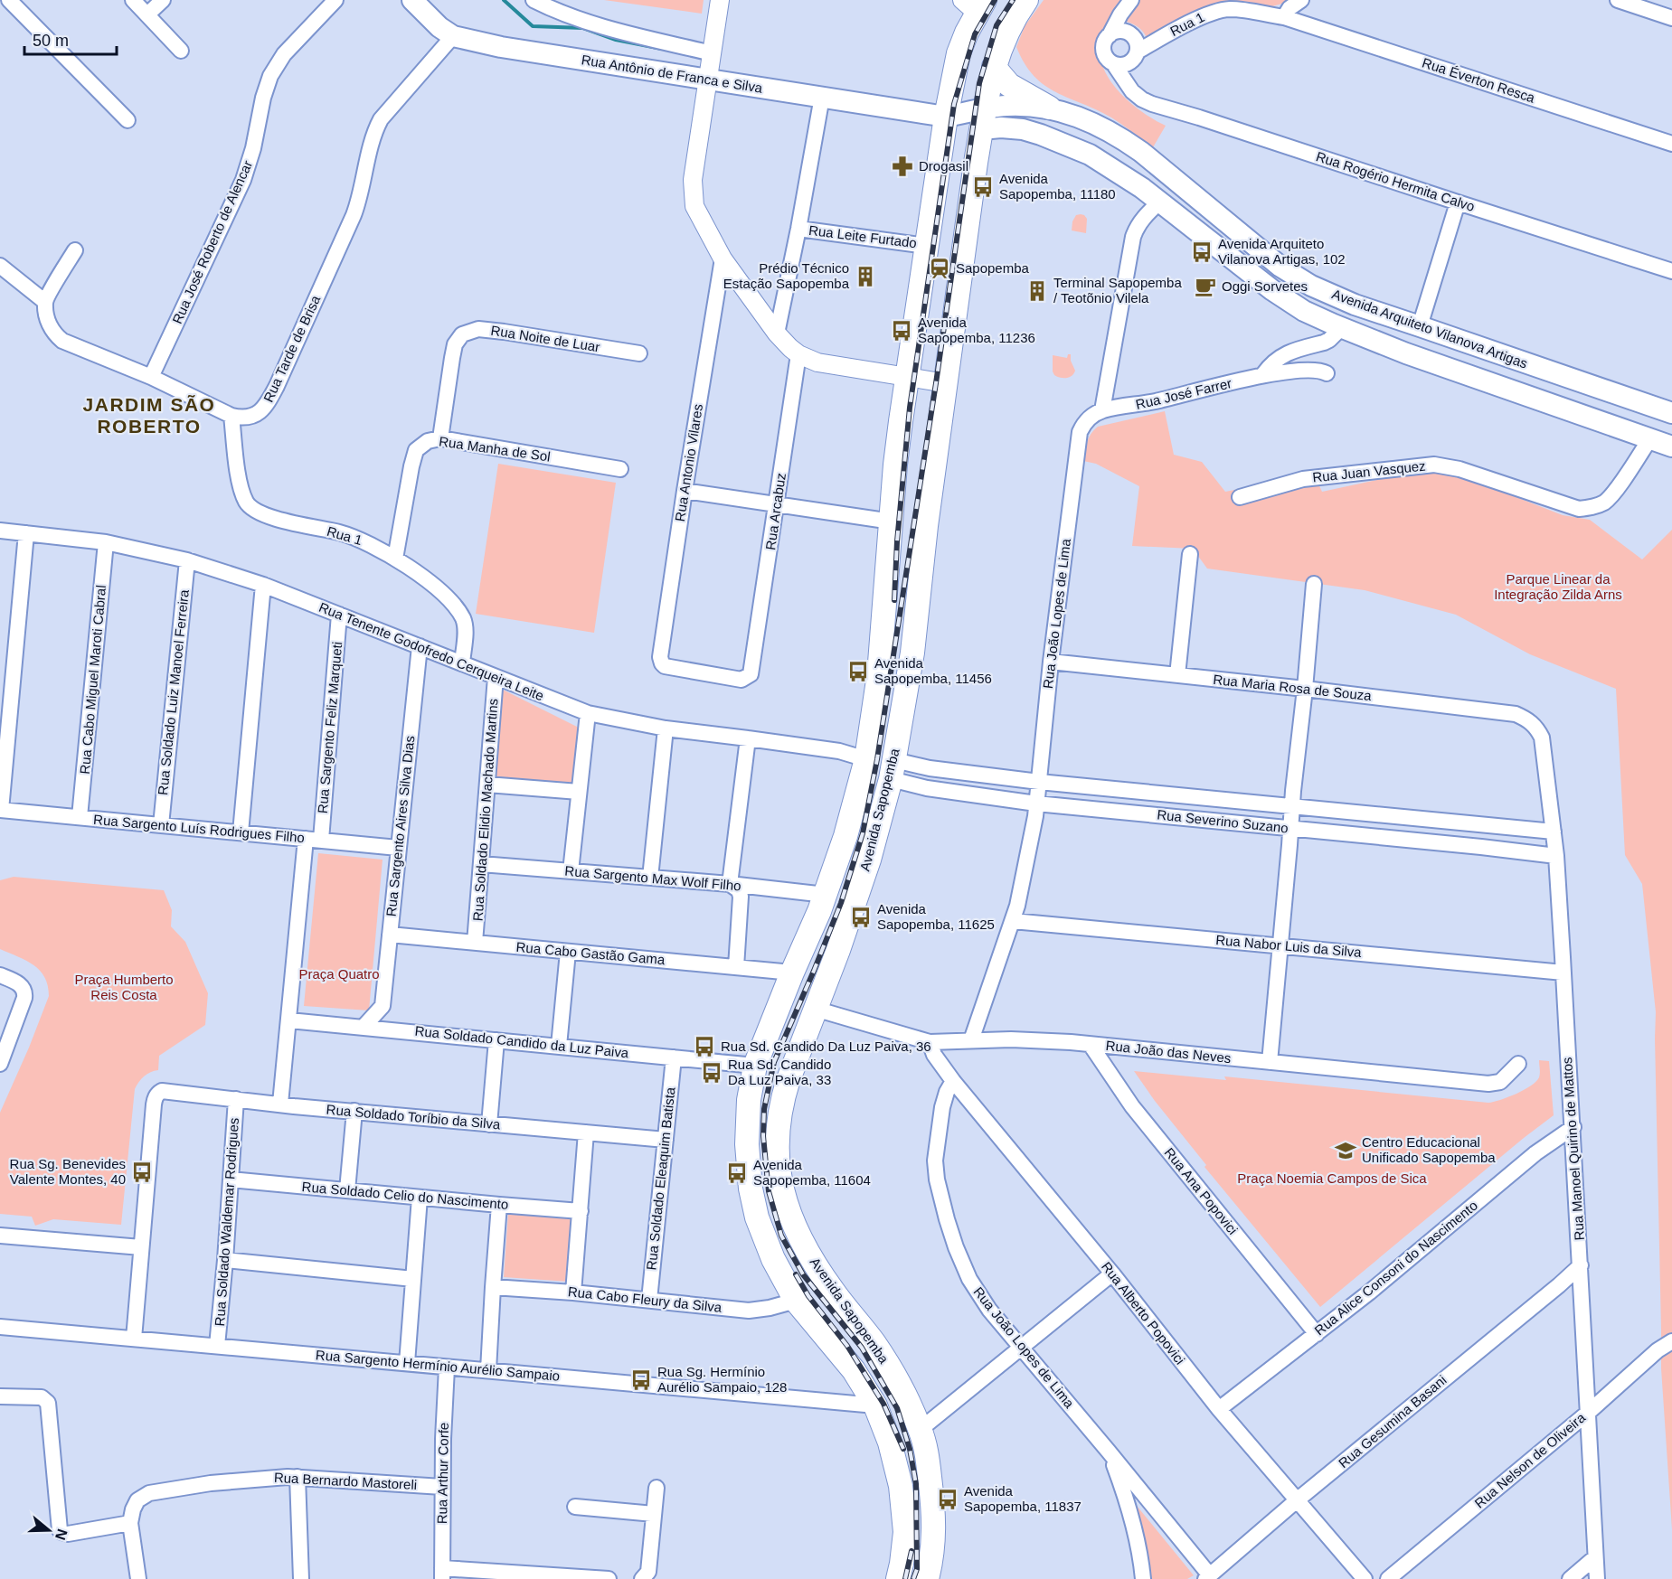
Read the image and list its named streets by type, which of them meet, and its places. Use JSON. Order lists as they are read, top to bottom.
{
  "streets": {
    "main road": ["Rua Antônio de Franca e Silva", "Avenida Arquiteto Vilanova Artigas", "Avenida Sapopemba"],
    "street": [
      "Rua 1",
      "Rua Éverton Resca",
      "Rua Rogério Hermita Calvo",
      "Rua Leite Furtado",
      "Rua José Roberto de Alencar",
      "Rua Noite de Luar",
      "Rua Tarde de Brisa",
      "Rua José Farrer",
      "Rua Manha de Sol",
      "Rua Antonio Vilares",
      "Rua Juan Vasquez",
      "Rua Arcabuz",
      "Rua João Lopes de Lima",
      "Rua Tenente Godofredo Cerqueira Leite",
      "Rua Cabo Miguel Maroti Cabral",
      "Rua Maria Rosa de Souza",
      "Rua Soldado Luiz Manoel Ferreira",
      "Rua Sargento Feliz Marqueti",
      "Rua Soldado Elidio Machado Martins",
      "Rua Severino Suzano",
      "Rua Sargento Aires Silva Dias",
      "Rua Sargento Luís Rodrigues Filho",
      "Rua Sargento Max Wolf Filho",
      "Rua Nabor Luis da Silva",
      "Rua Cabo Gastão Gama",
      "Rua Soldado Candido da Luz Paiva",
      "Rua João das Neves",
      "Rua Soldado Toríbio da Silva",
      "Rua Manoel Quirino de Mattos",
      "Rua Soldado Eleaquim Batista",
      "Rua Ana Popovici",
      "Rua Soldado Celio do Nascimento",
      "Rua Soldado Waldemar Rodrigues",
      "Rua Alice Consoni do Nascimento",
      "Rua Cabo Fleury da Silva",
      "Rua Alberto Popovici",
      "Rua Sargento Hermínio Aurélio Sampaio",
      "Rua Gesumina Basani",
      "Rua Nelson de Oliveira",
      "Rua Arthur Corfe",
      "Rua Bernardo Mastoreli"
    ]
  },
  "crossings": [
    ["Rua 1", "Rua Éverton Resca"],
    ["Rua 1", "Rua Rogério Hermita Calvo"],
    ["Rua 1", "Rua Tarde de Brisa"],
    ["Rua 1", "Rua Manha de Sol"],
    ["Rua 1", "Rua Tenente Godofredo Cerqueira Leite"],
    ["Rua Antônio de Franca e Silva", "Avenida Arquiteto Vilanova Artigas"],
    ["Rua Antônio de Franca e Silva", "Rua Tarde de Brisa"],
    ["Rua Antônio de Franca e Silva", "Avenida Sapopemba"],
    ["Rua Leite Furtado", "Avenida Sapopemba"],
    ["Avenida Arquiteto Vilanova Artigas", "Rua Juan Vasquez"],
    ["Avenida Arquiteto Vilanova Artigas", "Avenida Sapopemba"],
    ["Rua Noite de Luar", "Rua Manha de Sol"],
    ["Rua José Farrer", "Rua João Lopes de Lima"],
    ["Rua Antonio Vilares", "Rua Arcabuz"],
    ["Rua João Lopes de Lima", "Rua Maria Rosa de Souza"],
    ["Rua João Lopes de Lima", "Rua Severino Suzano"],
    ["Rua João Lopes de Lima", "Rua Nabor Luis da Silva"],
    ["Rua João Lopes de Lima", "Rua João das Neves"],
    ["Rua João Lopes de Lima", "Rua Alberto Popovici"],
    ["Rua João Lopes de Lima", "Rua Gesumina Basani"],
    ["Rua Tenente Godofredo Cerqueira Leite", "Rua Cabo Miguel Maroti Cabral"],
    ["Rua Tenente Godofredo Cerqueira Leite", "Rua Soldado Luiz Manoel Ferreira"],
    ["Rua Tenente Godofredo Cerqueira Leite", "Rua Sargento Feliz Marqueti"],
    ["Rua Tenente Godofredo Cerqueira Leite", "Rua Soldado Elidio Machado Martins"],
    ["Rua Tenente Godofredo Cerqueira Leite", "Avenida Sapopemba"],
    ["Rua Tenente Godofredo Cerqueira Leite", "Rua Sargento Aires Silva Dias"],
    ["Rua Cabo Miguel Maroti Cabral", "Rua Sargento Luís Rodrigues Filho"],
    ["Rua Maria Rosa de Souza", "Rua Manoel Quirino de Mattos"],
    ["Rua Soldado Luiz Manoel Ferreira", "Rua Sargento Luís Rodrigues Filho"],
    ["Rua Sargento Feliz Marqueti", "Rua Sargento Luís Rodrigues Filho"],
    ["Rua Sargento Feliz Marqueti", "Rua Soldado Candido da Luz Paiva"],
    ["Rua Sargento Feliz Marqueti", "Rua Soldado Toríbio da Silva"],
    ["Rua Soldado Elidio Machado Martins", "Rua Sargento Max Wolf Filho"],
    ["Rua Soldado Elidio Machado Martins", "Rua Cabo Gastão Gama"],
    ["Avenida Sapopemba", "Rua Severino Suzano"],
    ["Avenida Sapopemba", "Rua Sargento Max Wolf Filho"],
    ["Avenida Sapopemba", "Rua Cabo Gastão Gama"],
    ["Avenida Sapopemba", "Rua Soldado Candido da Luz Paiva"],
    ["Avenida Sapopemba", "Rua João das Neves"],
    ["Avenida Sapopemba", "Rua Cabo Fleury da Silva"],
    ["Avenida Sapopemba", "Rua Sargento Hermínio Aurélio Sampaio"],
    ["Rua Severino Suzano", "Rua Manoel Quirino de Mattos"],
    ["Rua Sargento Aires Silva Dias", "Rua Sargento Luís Rodrigues Filho"],
    ["Rua Sargento Aires Silva Dias", "Rua Cabo Gastão Gama"],
    ["Rua Nabor Luis da Silva", "Rua Manoel Quirino de Mattos"],
    ["Rua Soldado Candido da Luz Paiva", "Rua Soldado Eleaquim Batista"],
    ["Rua João das Neves", "Rua Ana Popovici"],
    ["Rua João das Neves", "Rua Alberto Popovici"],
    ["Rua Soldado Toríbio da Silva", "Rua Soldado Eleaquim Batista"],
    ["Rua Soldado Toríbio da Silva", "Rua Soldado Waldemar Rodrigues"],
    ["Rua Manoel Quirino de Mattos", "Rua Alice Consoni do Nascimento"],
    ["Rua Manoel Quirino de Mattos", "Rua Gesumina Basani"],
    ["Rua Manoel Quirino de Mattos", "Rua Nelson de Oliveira"],
    ["Rua Soldado Eleaquim Batista", "Rua Cabo Fleury da Silva"],
    ["Rua Ana Popovici", "Rua Alice Consoni do Nascimento"],
    ["Rua Soldado Celio do Nascimento", "Rua Soldado Waldemar Rodrigues"],
    ["Rua Soldado Waldemar Rodrigues", "Rua Sargento Hermínio Aurélio Sampaio"],
    ["Rua Alice Consoni do Nascimento", "Rua Alberto Popovici"],
    ["Rua Alberto Popovici", "Rua Gesumina Basani"],
    ["Rua Sargento Hermínio Aurélio Sampaio", "Rua Arthur Corfe"],
    ["Rua Arthur Corfe", "Rua Bernardo Mastoreli"]
  ],
  "districts": ["JARDIM SÃO ROBERTO"],
  "parks": [
    "Parque Linear da Integração Zilda Arns",
    "Praça Quatro",
    "Praça Humberto Reis Costa",
    "Praça Noemia Campos de Sica"
  ],
  "places": {
    "pharmacy": ["Drogasil"],
    "bus stop": [
      "Avenida Sapopemba, 11180",
      "Avenida Arquiteto Vilanova Artigas, 102",
      "Avenida Sapopemba, 11236",
      "Avenida Sapopemba, 11456",
      "Avenida Sapopemba, 11625",
      "Rua Sd. Candido Da Luz Paiva, 36",
      "Rua Sd. Candido Da Luz Paiva, 33",
      "Rua Sg. Benevides Valente Montes, 40",
      "Avenida Sapopemba, 11604",
      "Rua Sg. Hermínio Aurélio Sampaio, 128",
      "Avenida Sapopemba, 11837"
    ],
    "station": ["Sapopemba"],
    "building": ["Prédio Técnico Estação Sapopemba", "Terminal Sapopemba / Teotõnio Vilela"],
    "cafe": ["Oggi Sorvetes"],
    "school or university": ["Centro Educacional Unificado Sapopemba"]
  },
  "scale_bar": "50 m",
  "north": "right"
}
